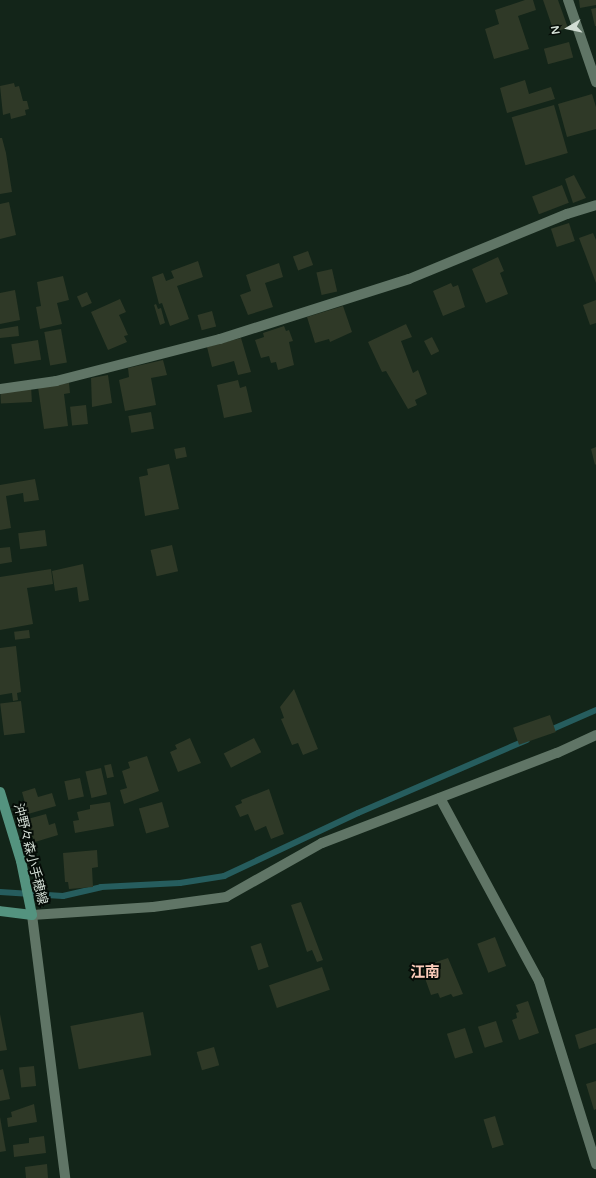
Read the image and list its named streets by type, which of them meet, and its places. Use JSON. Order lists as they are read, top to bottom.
{
  "streets": {
    "main road": ["沖野々森小手穂線"]
  },
  "districts": ["江南"],
  "north": "left"
}
